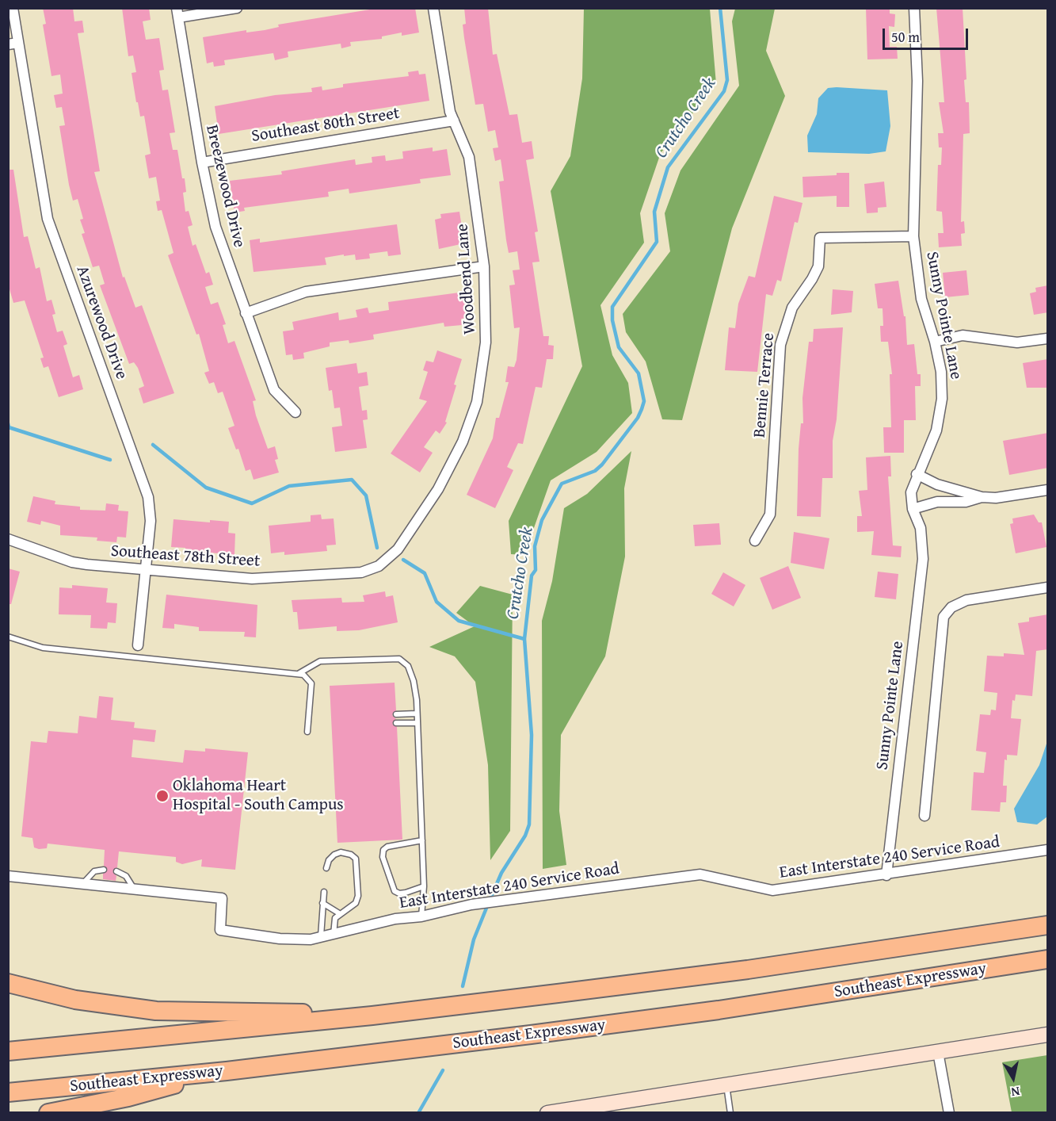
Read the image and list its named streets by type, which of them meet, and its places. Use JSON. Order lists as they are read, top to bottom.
{
  "streets": {
    "highway": ["Southeast Expressway"],
    "street": [
      "Southeast 80th Street",
      "Breezewood Drive",
      "Woodbend Lane",
      "Sunny Pointe Lane",
      "Azurewood Drive",
      "Bennie Terrace",
      "Southeast 78th Street",
      "East Interstate 240 Service Road"
    ]
  },
  "crossings": [
    ["Southeast 80th Street", "Breezewood Drive"],
    ["Southeast 80th Street", "Woodbend Lane"],
    ["Woodbend Lane", "Southeast 78th Street"],
    ["Sunny Pointe Lane", "Bennie Terrace"],
    ["Sunny Pointe Lane", "East Interstate 240 Service Road"],
    ["Azurewood Drive", "Southeast 78th Street"]
  ],
  "water": ["Crutcho Creek"],
  "places": ["Oklahoma Heart Hospital - South Campus"],
  "scale_bar": "50 m",
  "north": "bottom"
}
